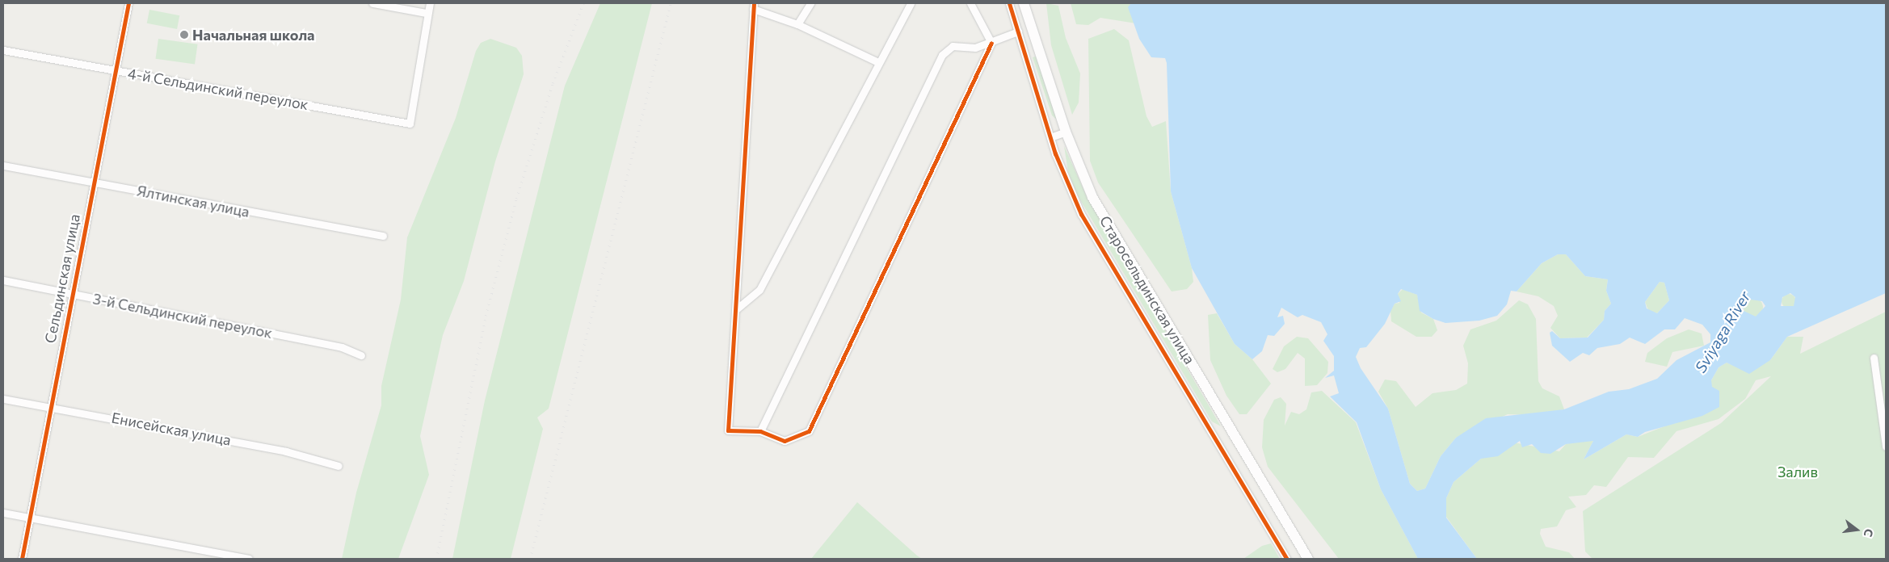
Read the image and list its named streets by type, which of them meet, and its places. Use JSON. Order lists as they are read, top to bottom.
{
  "streets": {
    "main road": ["Старосельдинская улица"],
    "street": [
      "4-й Сельдинский переулок",
      "Ялтинская улица",
      "Сельдинская улица",
      "3-й Сельдинский переулок",
      "Енисейская улица"
    ]
  },
  "crossings": [
    ["4-й Сельдинский переулок", "Сельдинская улица"],
    ["Ялтинская улица", "Сельдинская улица"],
    ["Сельдинская улица", "3-й Сельдинский переулок"],
    ["Сельдинская улица", "Енисейская улица"]
  ],
  "water": ["Sviyaga River"],
  "parks": ["Залив"],
  "places": ["Начальная школа"],
  "north": "right"
}
